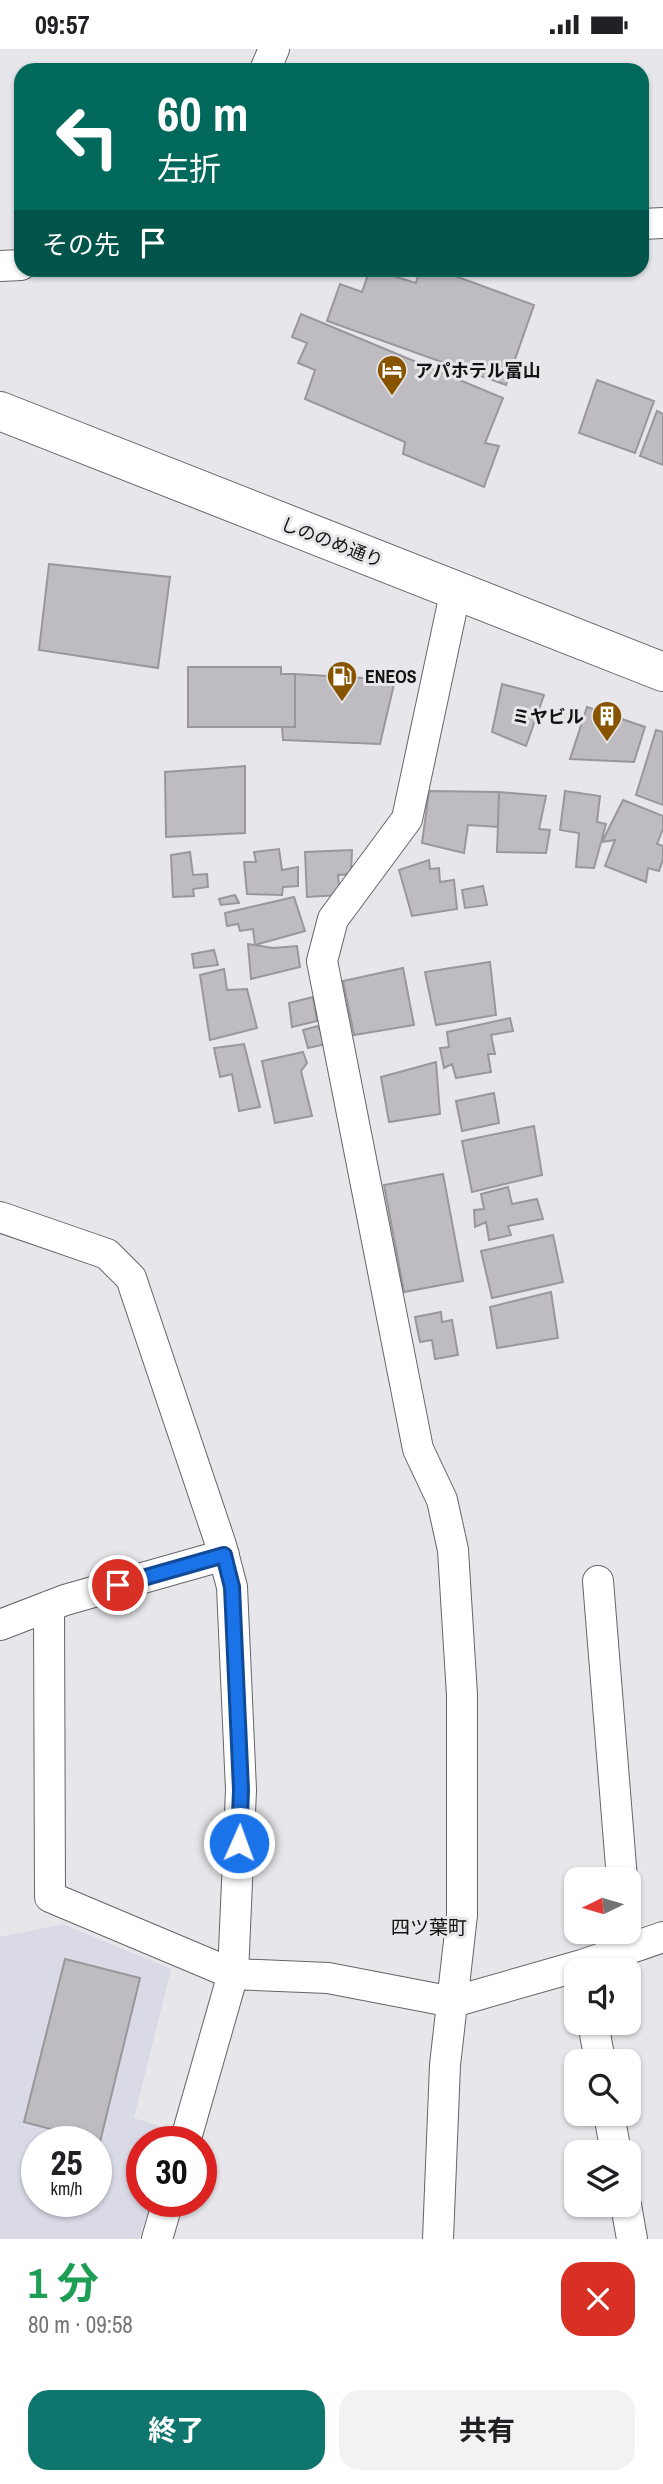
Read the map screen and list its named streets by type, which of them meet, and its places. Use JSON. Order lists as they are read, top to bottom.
{
  "streets": {
    "main road": ["しののめ通り"]
  },
  "districts": ["四ツ葉町"],
  "places": {
    "hotel": ["アパホテル富山"],
    "fuel station": ["ENEOS"],
    "building": ["ミヤビル"]
  },
  "north": "left",
  "page": {
    "status": "09:57",
    "turn": ["60 m", "左折"],
    "then": "その先",
    "speed": "25 km/h",
    "limit": "30",
    "heading": ["1 分", "80 m · 09:58"],
    "buttons": ["終了", "共有"]
  }
}
